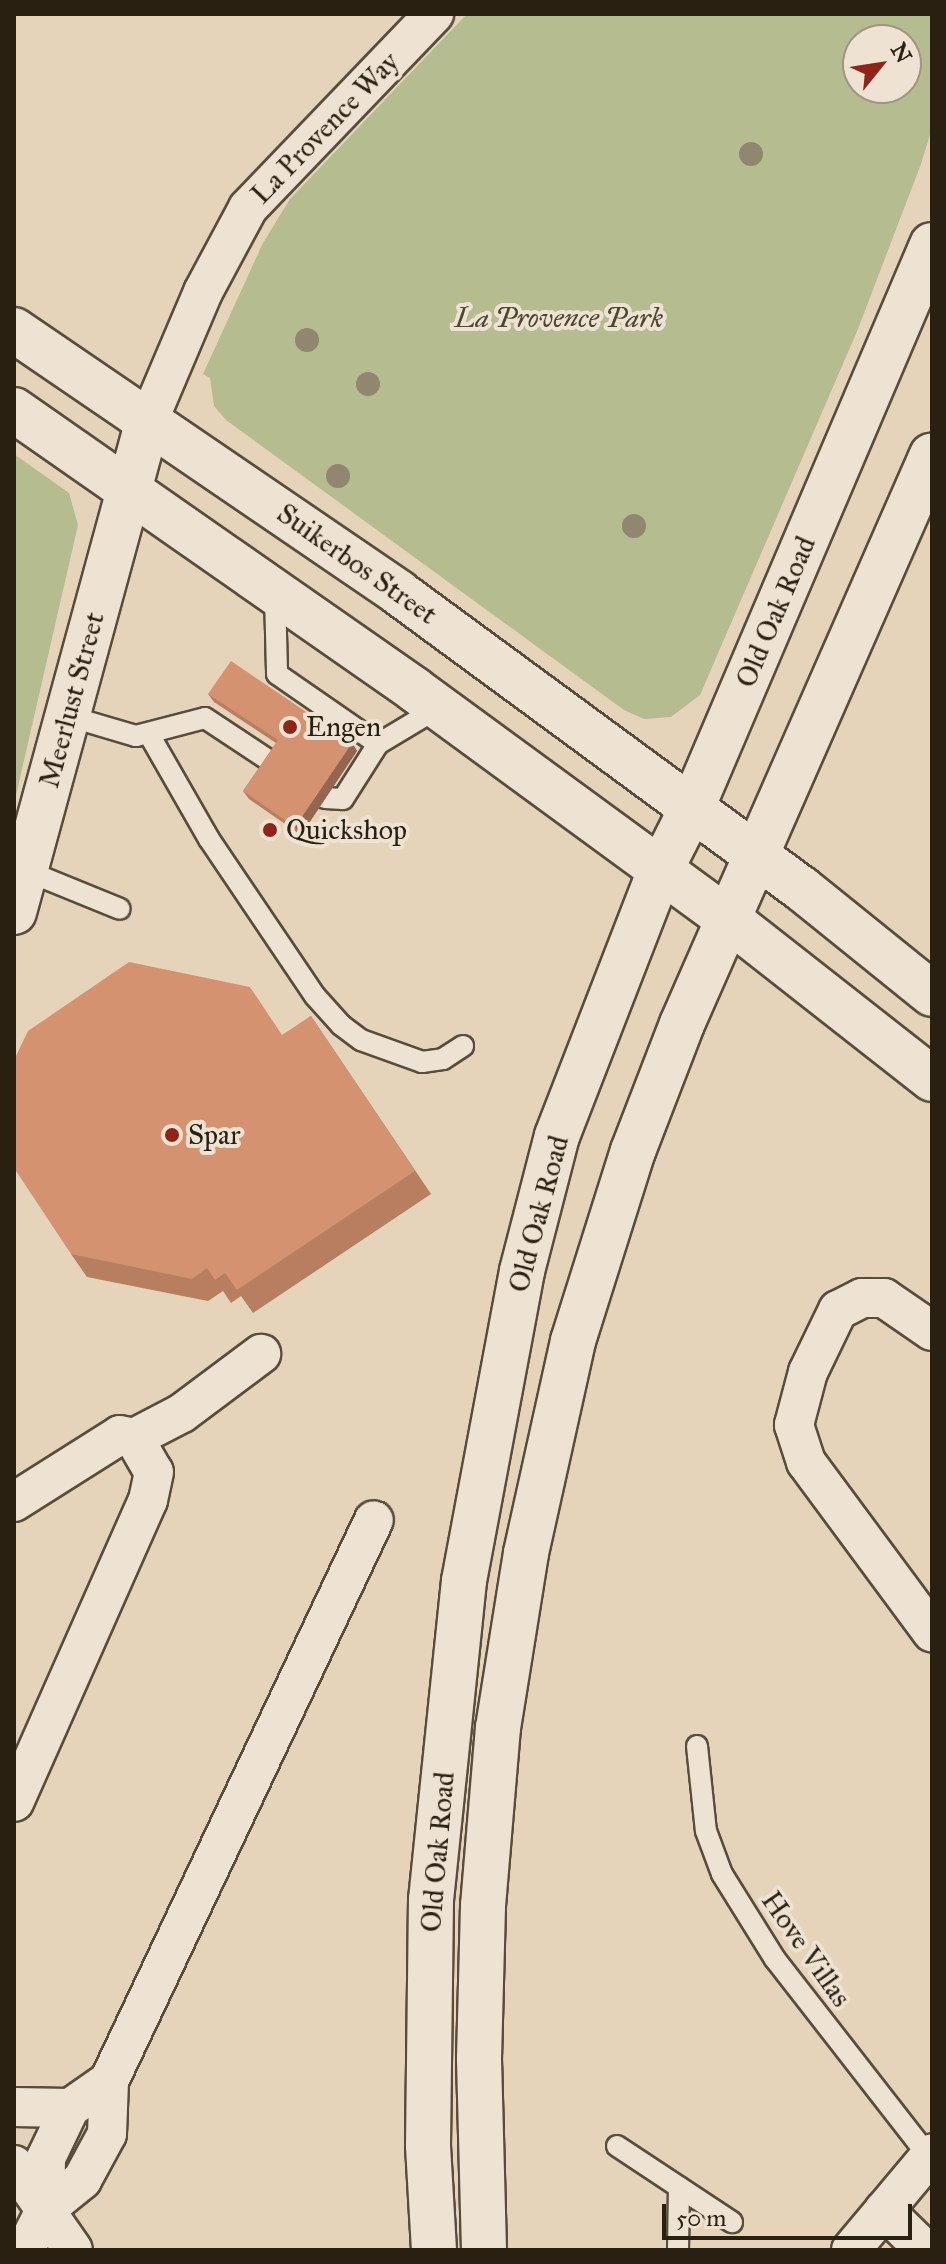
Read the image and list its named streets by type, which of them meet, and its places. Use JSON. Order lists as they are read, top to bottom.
{
  "streets": {
    "main road": ["Suikerbos Street", "Old Oak Road", "Meerlust Street"],
    "street": ["La Provence Way"],
    "lane": ["Hove Villas"]
  },
  "crossings": [
    ["La Provence Way", "Suikerbos Street"],
    ["La Provence Way", "Meerlust Street"],
    ["Suikerbos Street", "Old Oak Road"],
    ["Suikerbos Street", "Meerlust Street"]
  ],
  "parks": ["La Provence Park"],
  "places": ["Engen", "Quickshop", "Spar"],
  "scale_bar": "50 m",
  "north": "top right"
}
